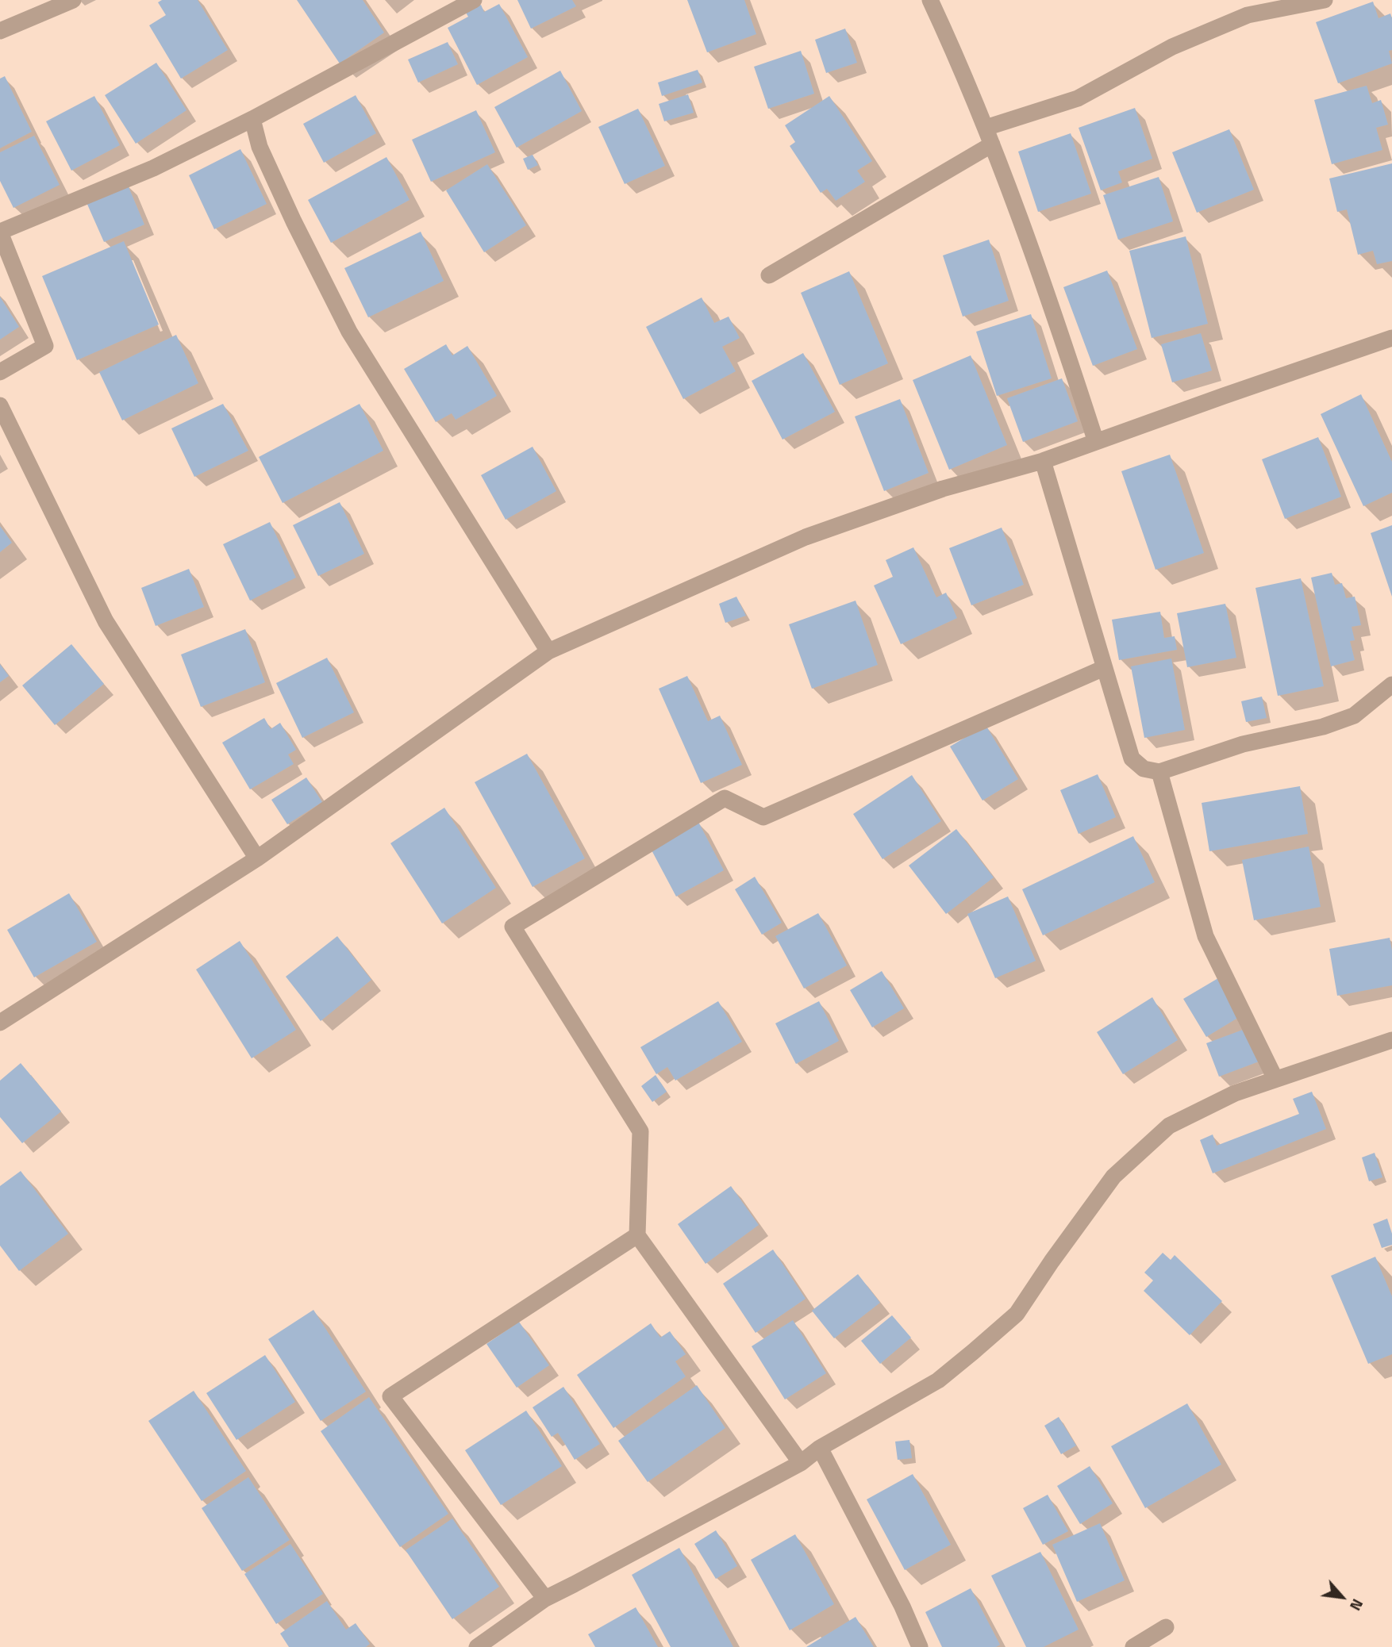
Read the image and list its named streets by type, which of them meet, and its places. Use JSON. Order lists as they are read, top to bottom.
{
  "north": "bottom right"
}
